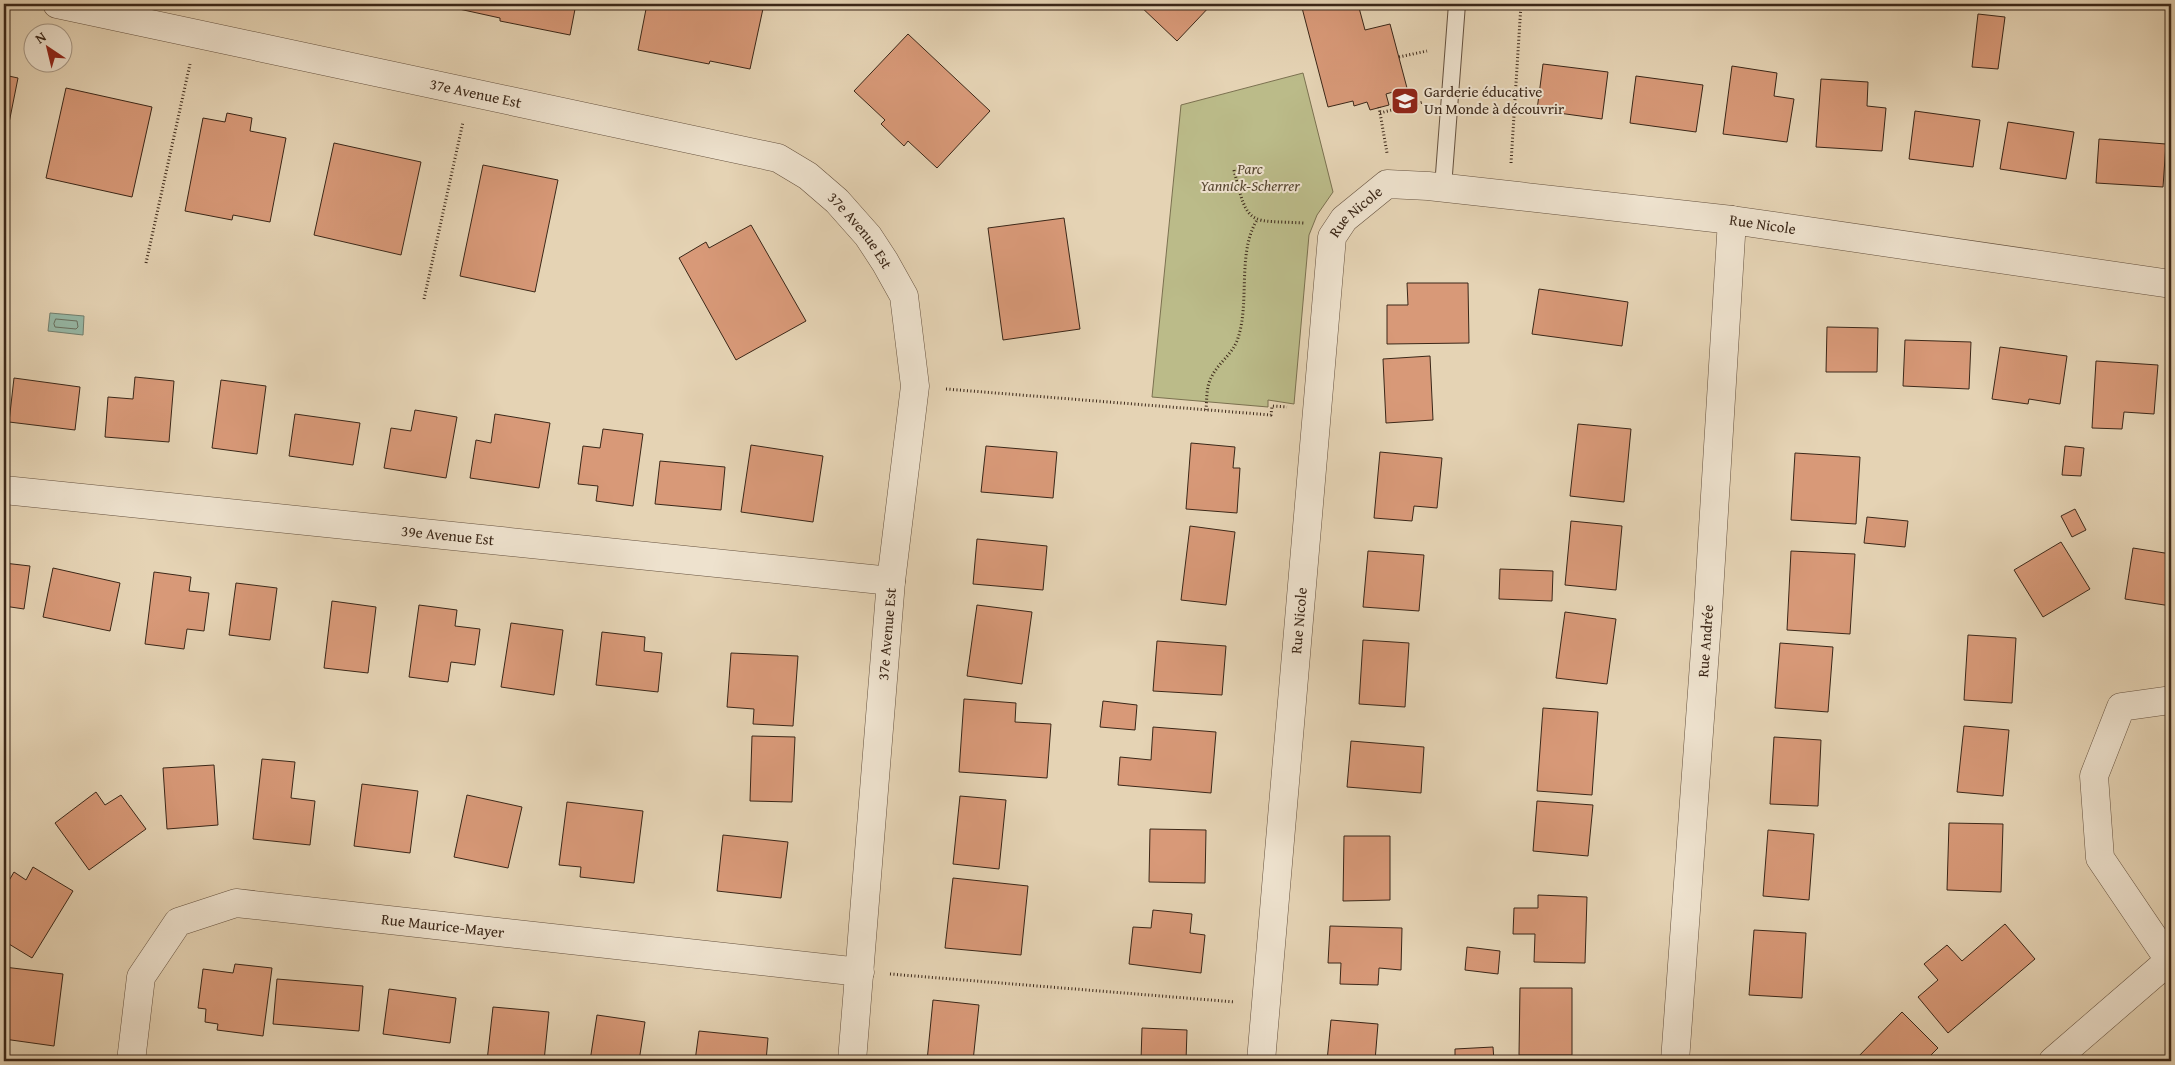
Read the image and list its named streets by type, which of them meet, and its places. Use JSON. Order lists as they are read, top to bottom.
{
  "streets": {
    "street": [
      "37e Avenue Est",
      "Rue Nicole",
      "39e Avenue Est",
      "Rue Andrée",
      "Rue Maurice-Mayer"
    ]
  },
  "crossings": [
    ["37e Avenue Est", "39e Avenue Est"],
    ["37e Avenue Est", "Rue Maurice-Mayer"],
    ["Rue Nicole", "Rue Andrée"]
  ],
  "parks": ["Parc Yannick-Scherrer"],
  "places": {
    "school or university": ["Garderie éducative Un Monde à découvrir"]
  },
  "north": "top left"
}
